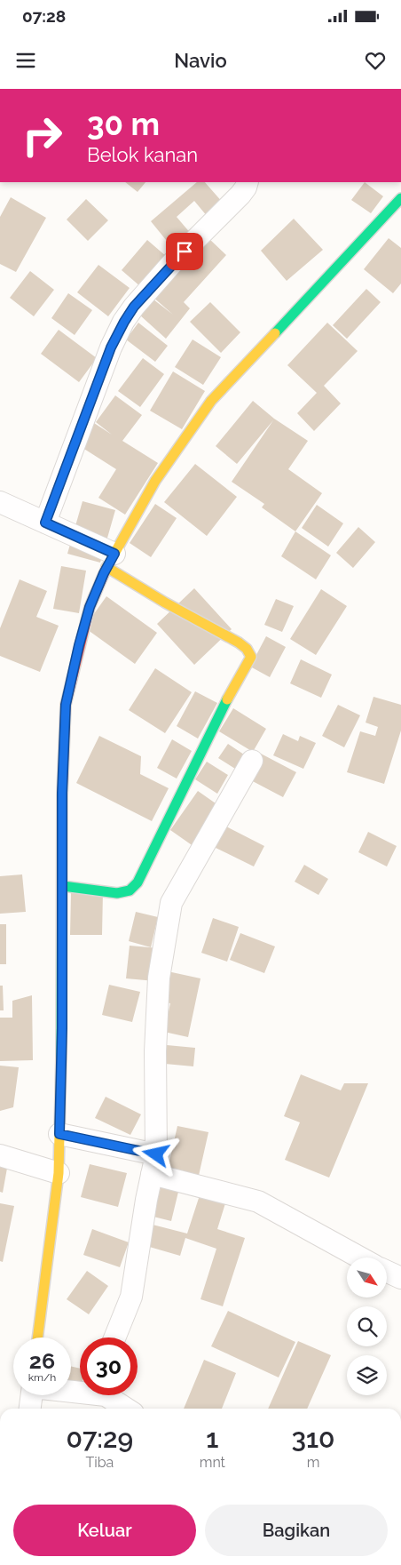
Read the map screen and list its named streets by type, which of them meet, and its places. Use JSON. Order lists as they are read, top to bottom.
{
  "north": "bottom right",
  "page": {
    "status": "07:28",
    "header": "Navio",
    "turn": ["30 m", "Belok kanan"],
    "speed": "26 km/h",
    "limit": "30",
    "eta": [
      "07:29",
      "Tiba",
      "1",
      "mnt",
      "310",
      "m"
    ],
    "buttons": ["Keluar", "Bagikan"]
  }
}
